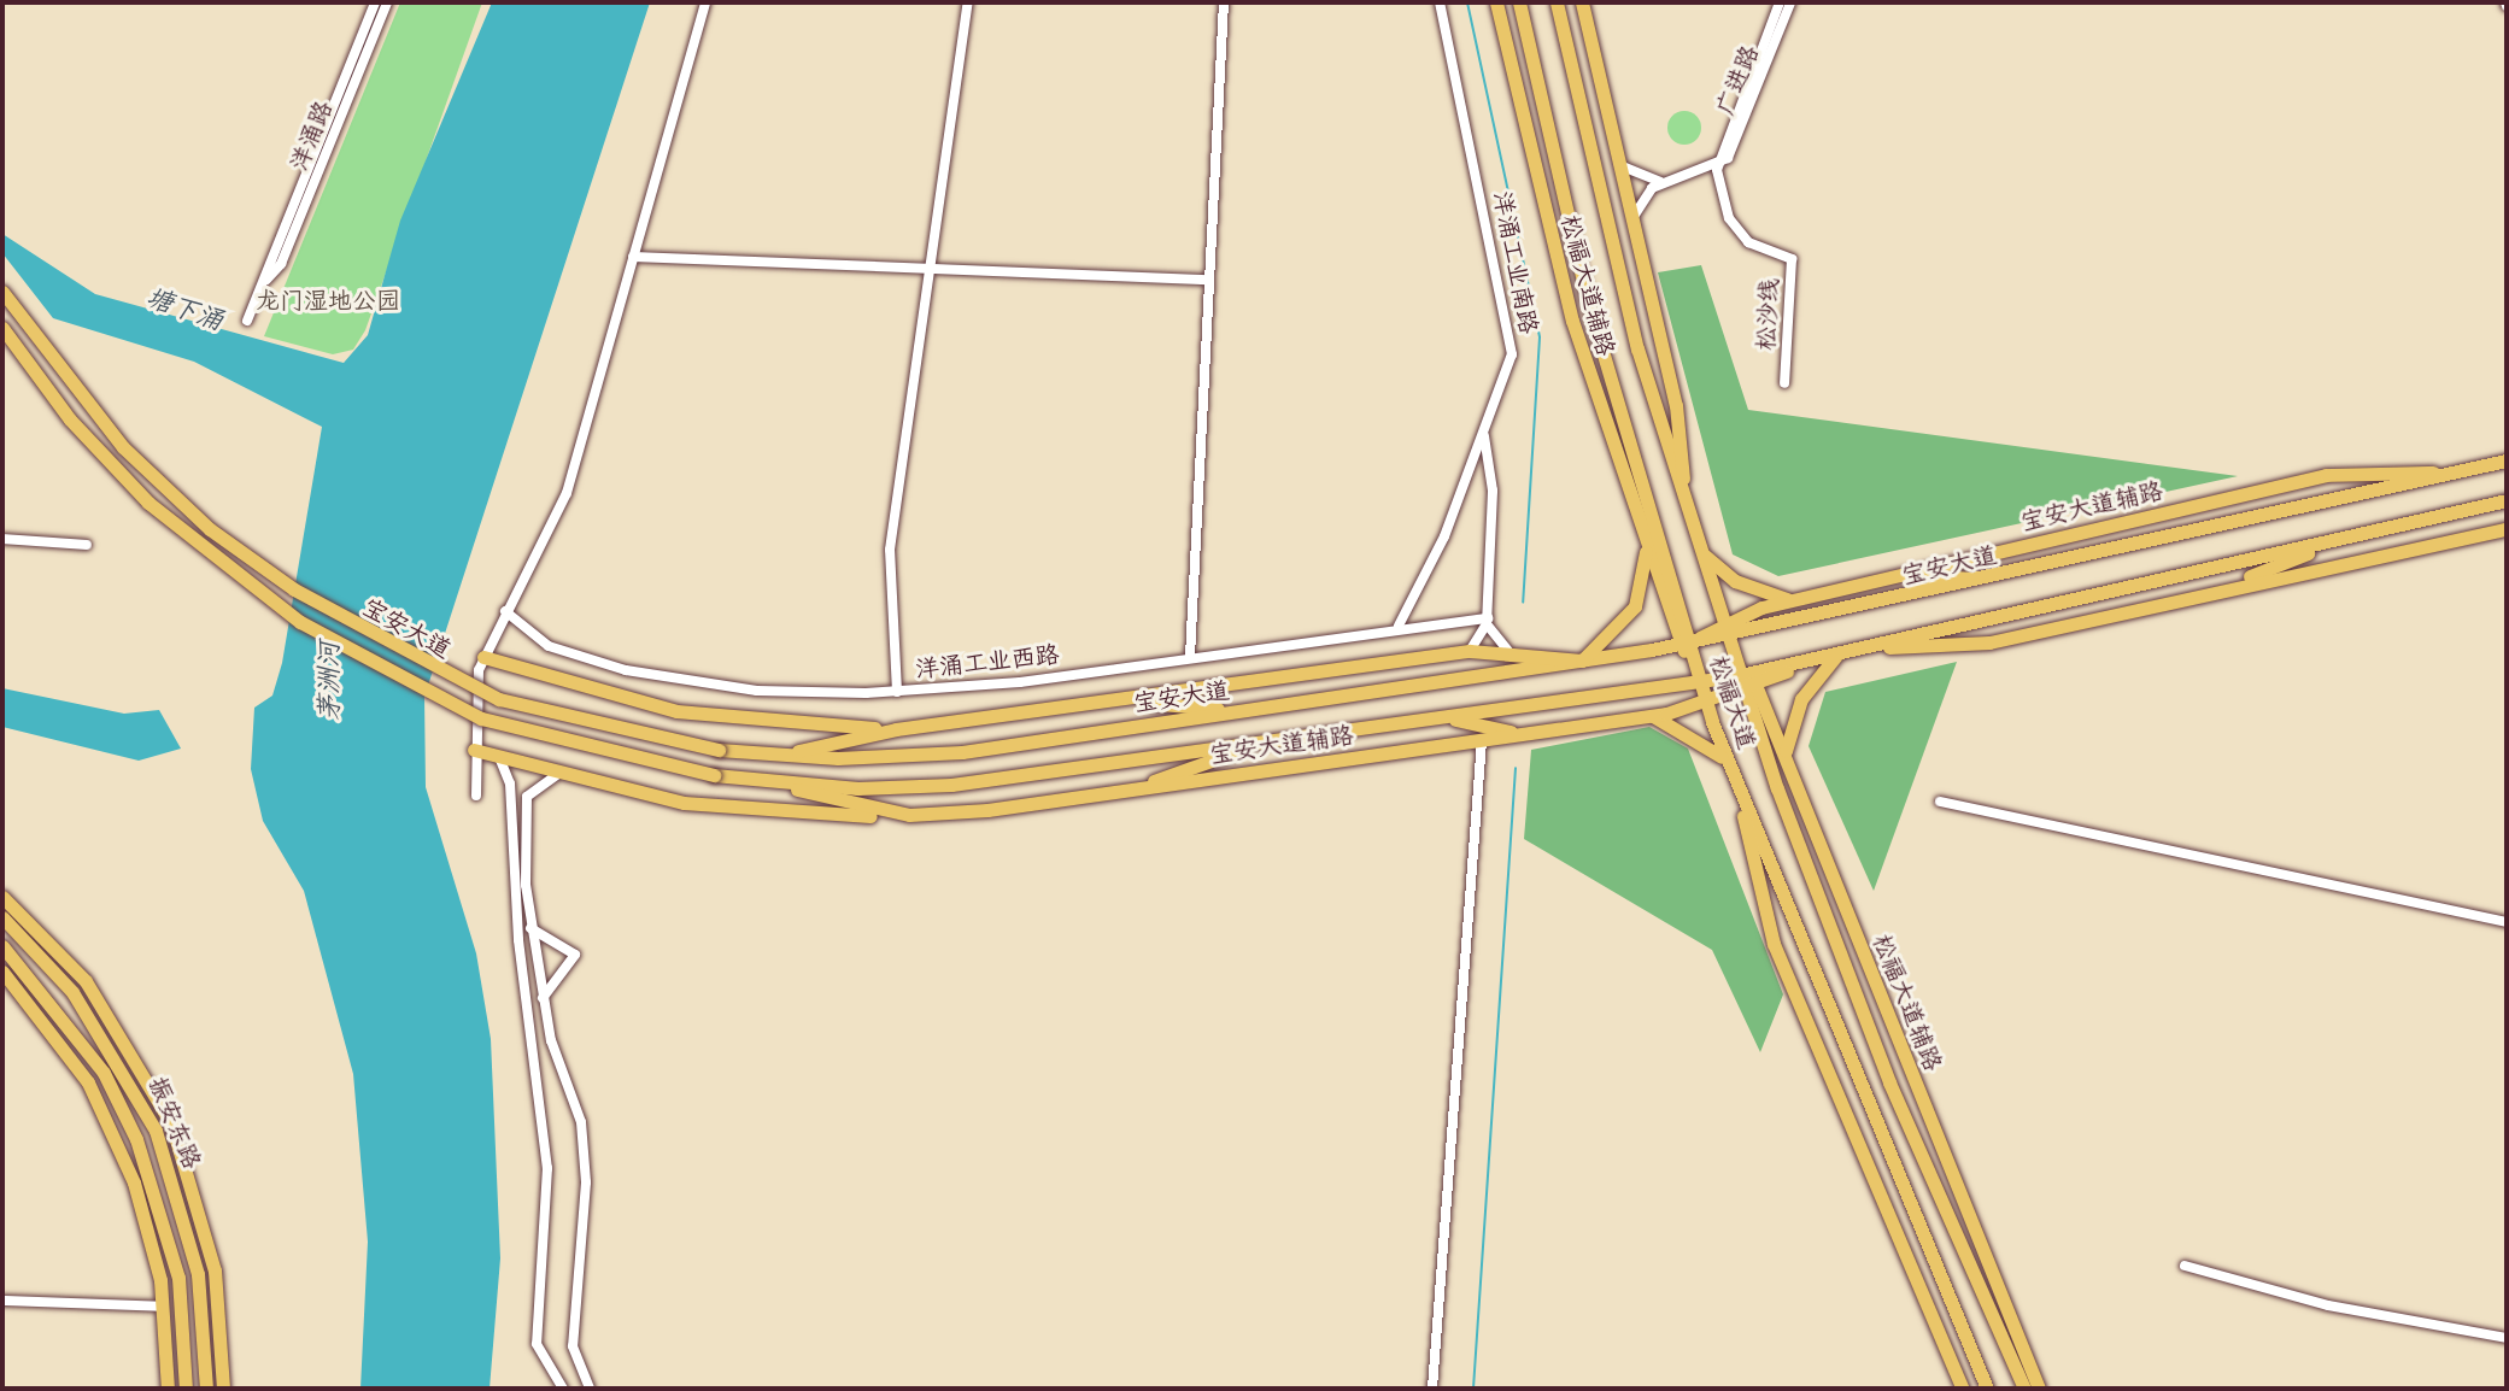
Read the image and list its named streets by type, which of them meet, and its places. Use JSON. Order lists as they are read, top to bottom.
{
  "streets": {
    "main road": [
      "松福大道辅路",
      "宝安大道辅路",
      "宝安大道",
      "松福大道",
      "振安东路"
    ],
    "street": [
      "广进路",
      "洋涌路",
      "洋涌工业南路",
      "松沙线",
      "洋涌工业西路"
    ]
  },
  "crossings": [
    ["广进路", "松沙线"],
    ["洋涌工业南路", "洋涌工业西路"],
    ["松福大道辅路", "宝安大道辅路"],
    ["松福大道辅路", "宝安大道"],
    ["松福大道辅路", "松福大道"],
    ["宝安大道辅路", "宝安大道"],
    ["宝安大道辅路", "松福大道"],
    ["宝安大道", "松福大道"]
  ],
  "water": ["塘下涌", "茅洲河"],
  "parks": ["龙门湿地公园"]
}
